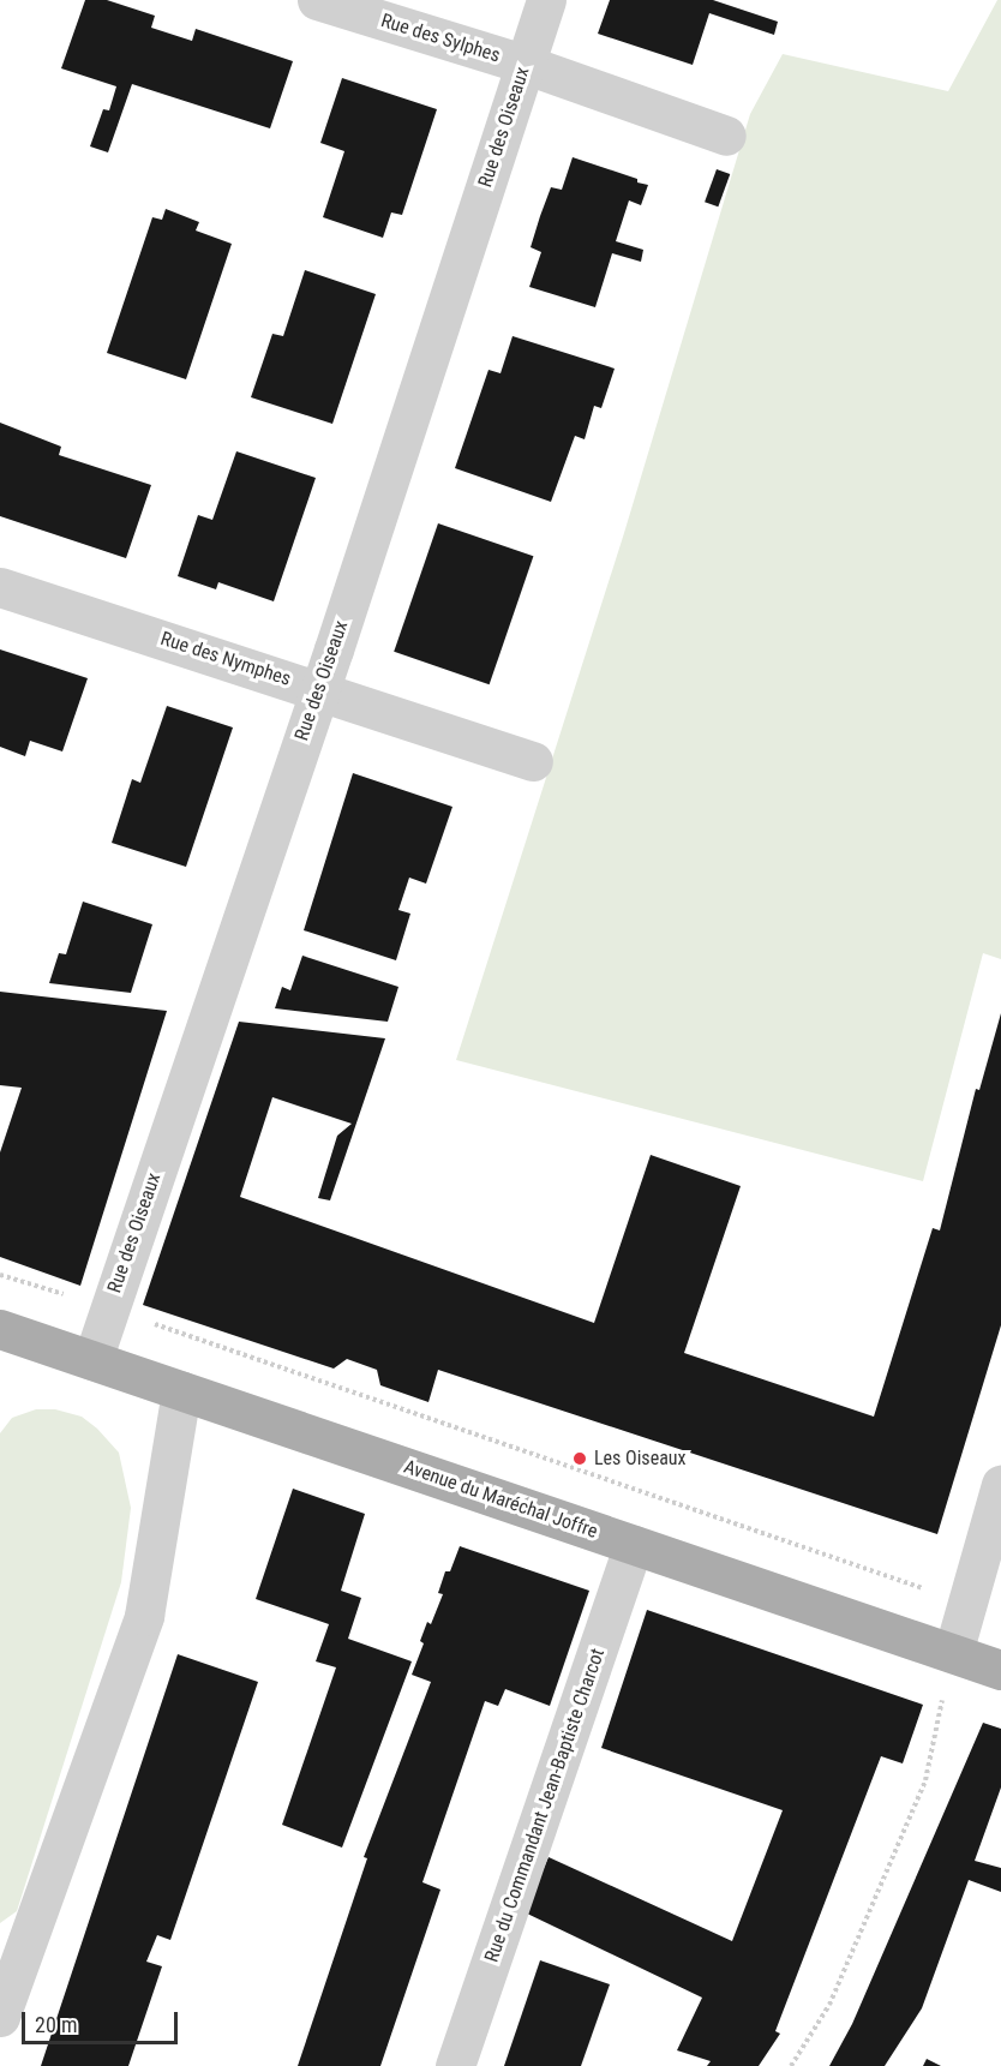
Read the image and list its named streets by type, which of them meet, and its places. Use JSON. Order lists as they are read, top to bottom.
{
  "streets": {
    "main road": ["Avenue du Maréchal Joffre"],
    "street": [
      "Rue des Sylphes",
      "Rue des Oiseaux",
      "Rue des Nymphes",
      "Rue du Commandant Jean-Baptiste Charcot"
    ]
  },
  "crossings": [
    ["Rue des Sylphes", "Rue des Oiseaux"],
    ["Rue des Oiseaux", "Rue des Nymphes"],
    ["Rue des Oiseaux", "Avenue du Maréchal Joffre"],
    ["Avenue du Maréchal Joffre", "Rue du Commandant Jean-Baptiste Charcot"]
  ],
  "places": ["Les Oiseaux"],
  "scale_bar": "20 m"
}
